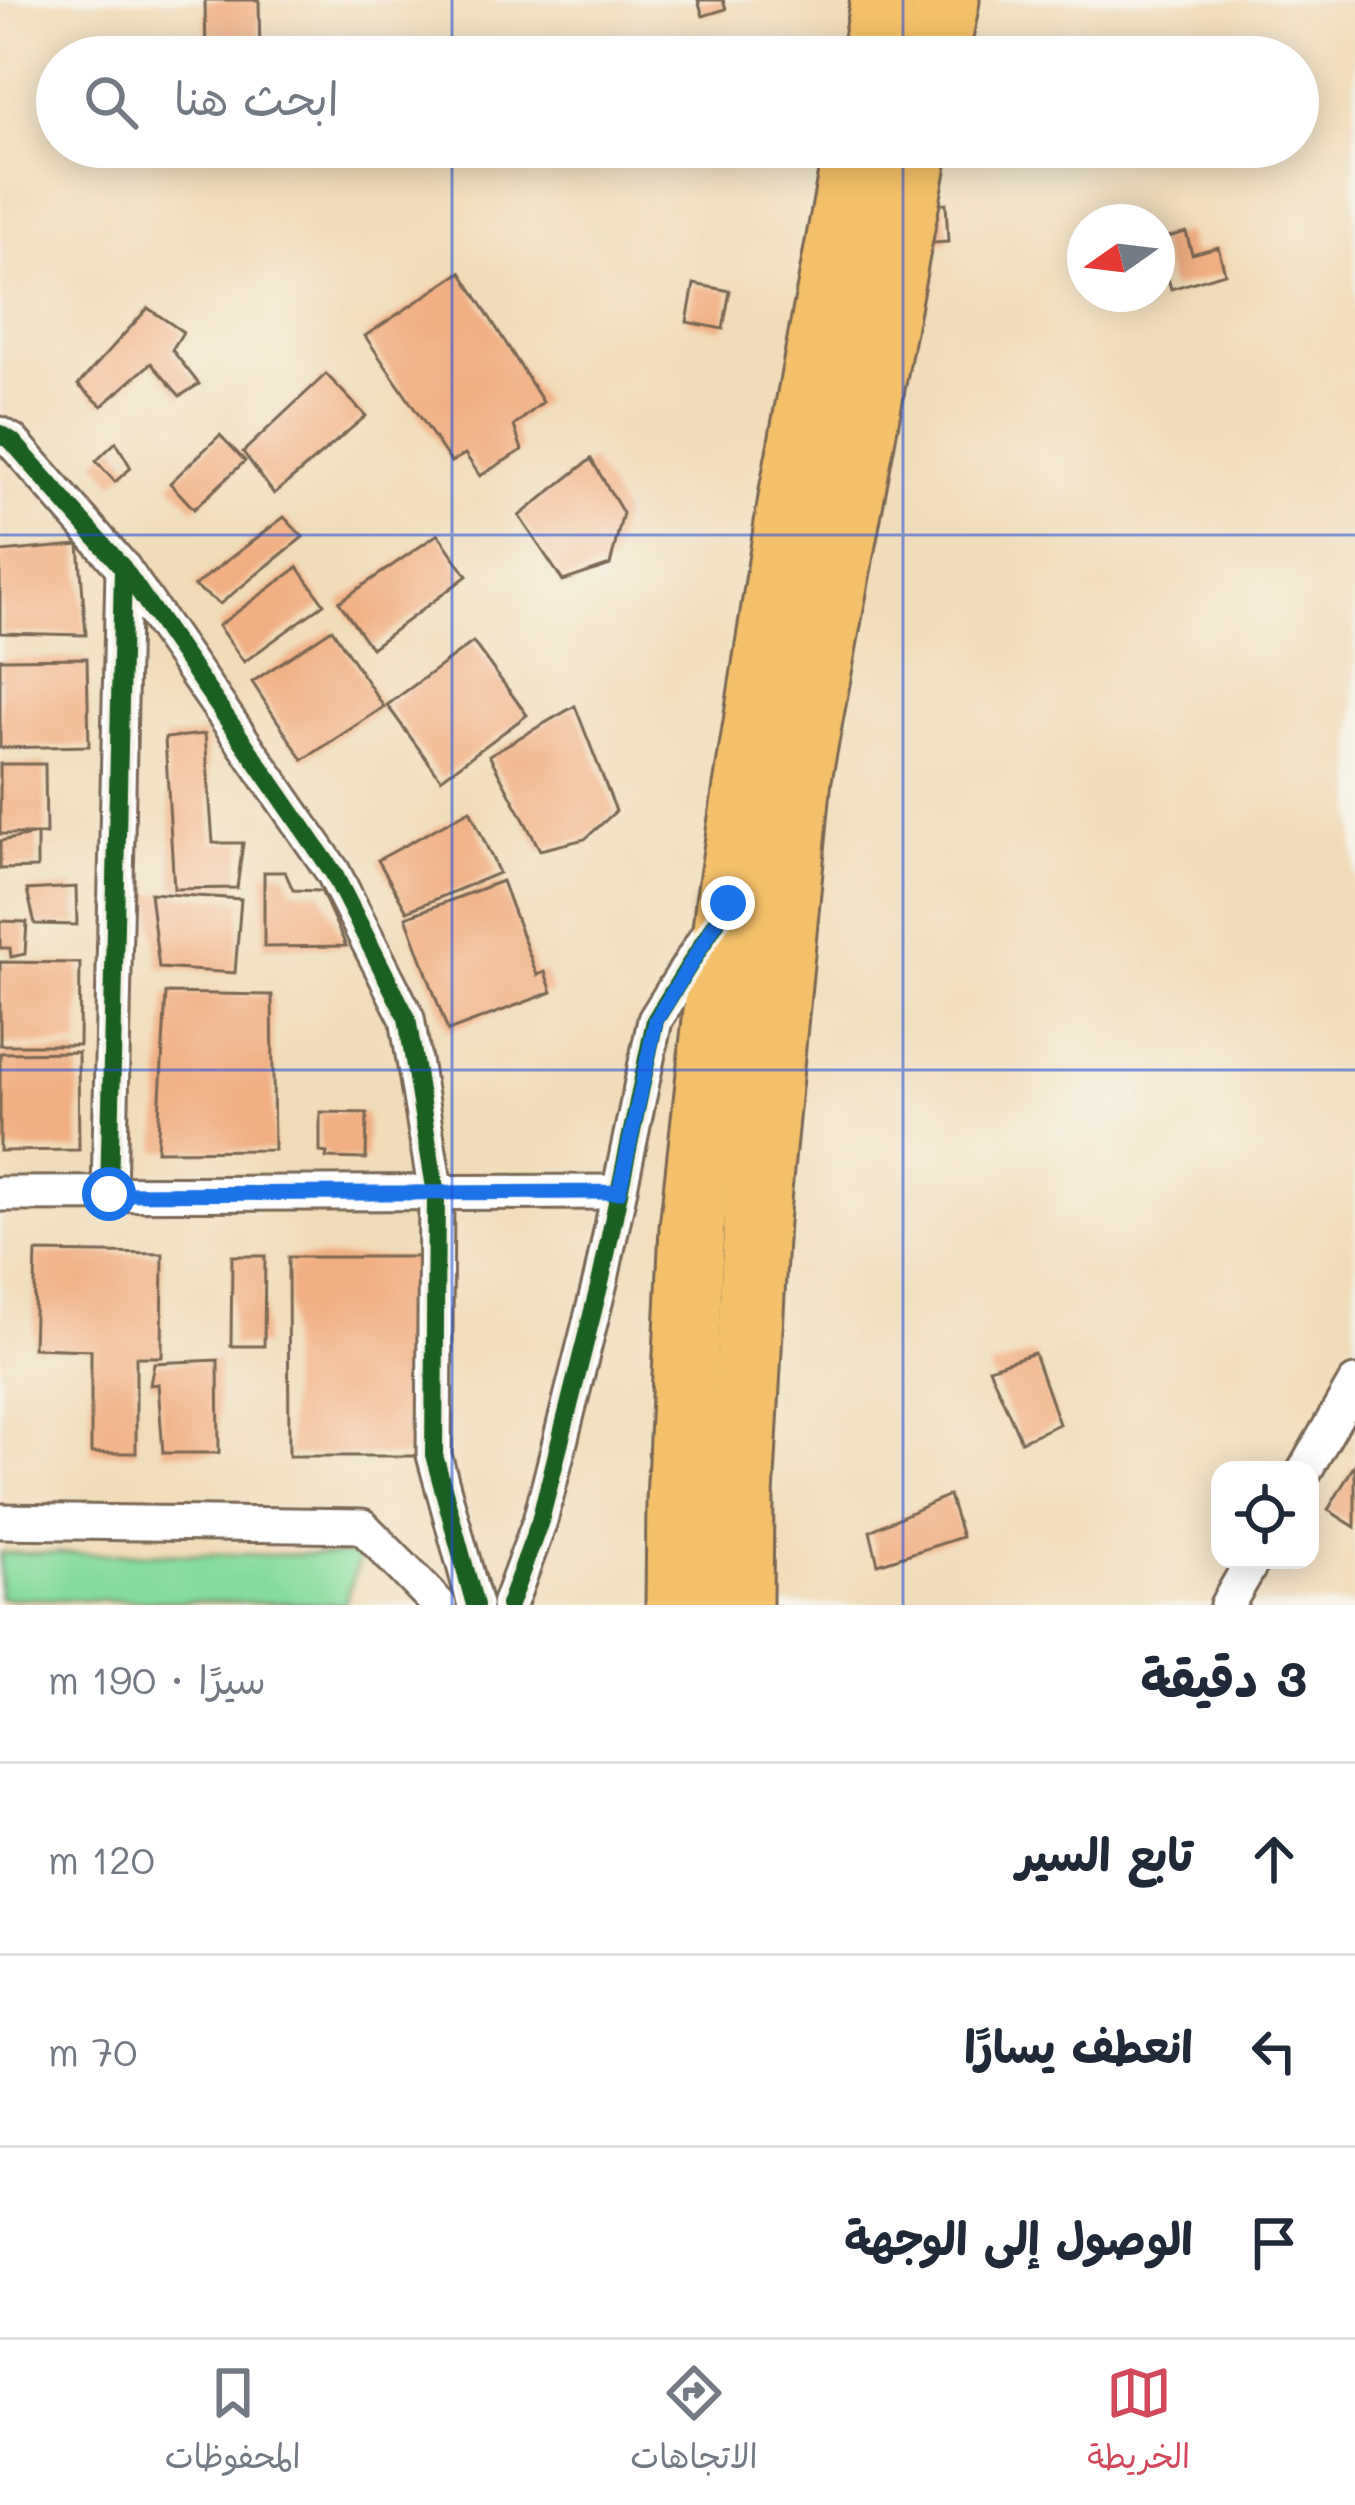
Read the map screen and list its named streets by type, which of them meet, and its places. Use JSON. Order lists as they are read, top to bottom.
{
  "north": "left",
  "page": {
    "search": "ابحث هنا",
    "heading": ["3 دقيقة", "سيرًا · 190 m"],
    "list": [
      ["تابع السير", "120 m"],
      ["انعطف يسارًا", "70 m"],
      "الوصول إلى الوجهة"
    ],
    "nav": ["الخريطة", "الاتجاهات", "المحفوظات"]
  }
}
